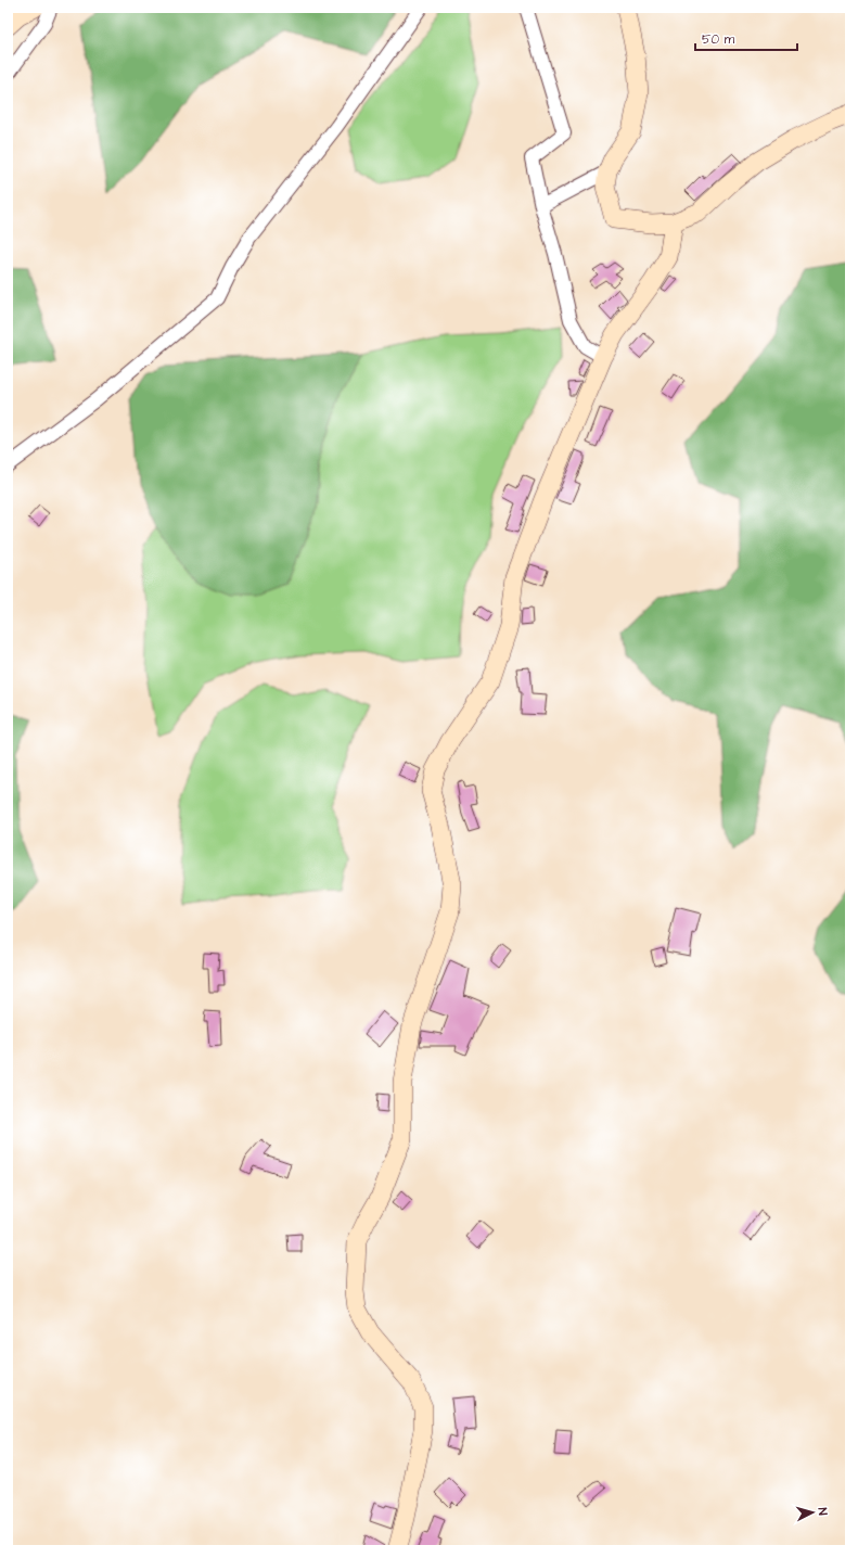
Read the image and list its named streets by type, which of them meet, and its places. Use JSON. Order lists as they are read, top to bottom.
{
  "scale_bar": "50 m",
  "north": "right"
}
